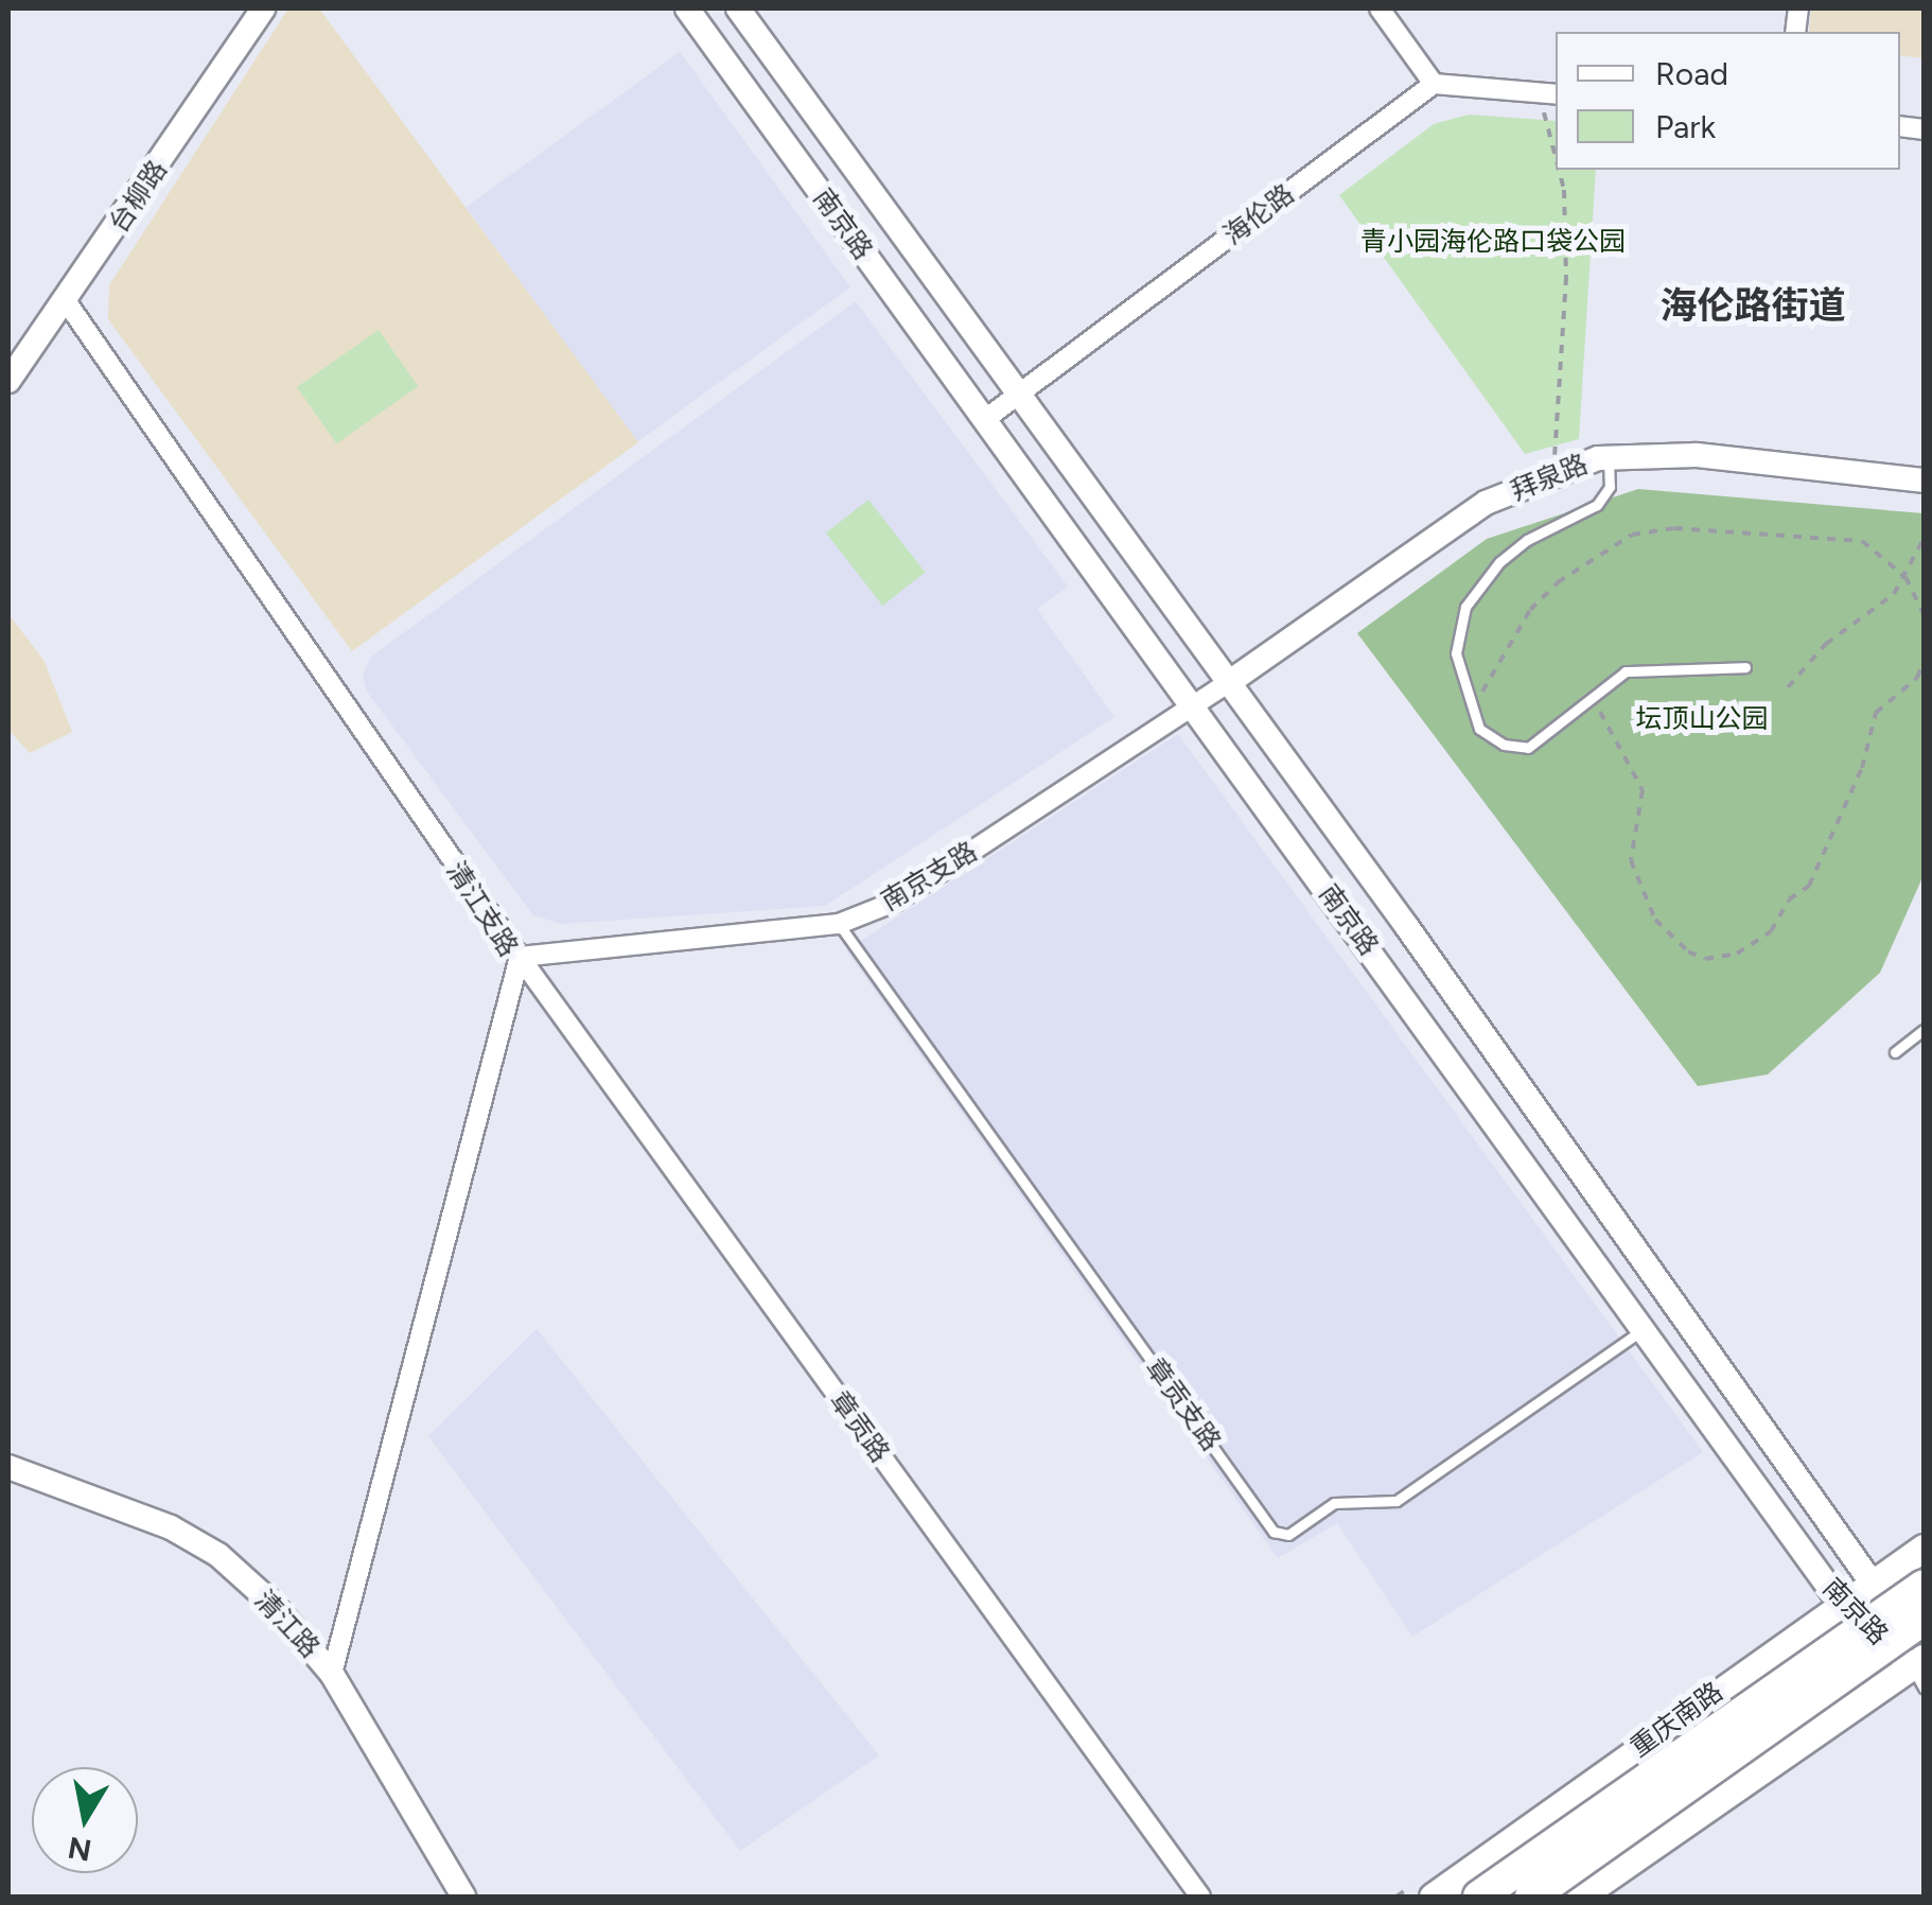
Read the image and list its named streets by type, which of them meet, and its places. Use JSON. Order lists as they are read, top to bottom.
{
  "streets": {
    "main road": [
      "台柳路",
      "南京路",
      "拜泉路",
      "清江路",
      "重庆南路"
    ],
    "street": [
      "海伦路",
      "南京支路",
      "清江支路",
      "章贡路"
    ],
    "lane": ["章贡支路"]
  },
  "crossings": [
    ["台柳路", "清江支路"],
    ["海伦路", "南京路"],
    ["南京路", "拜泉路"],
    ["南京路", "南京支路"],
    ["南京路", "章贡支路"],
    ["南京路", "重庆南路"],
    ["拜泉路", "南京支路"],
    ["南京支路", "清江支路"],
    ["南京支路", "章贡支路"],
    ["南京支路", "章贡路"],
    ["清江支路", "章贡路"],
    ["清江支路", "清江路"]
  ],
  "districts": ["海伦路街道"],
  "parks": ["青小园海伦路口袋公园", "坛顶山公园"],
  "legend": ["Road", "Park"],
  "north": "bottom"
}
